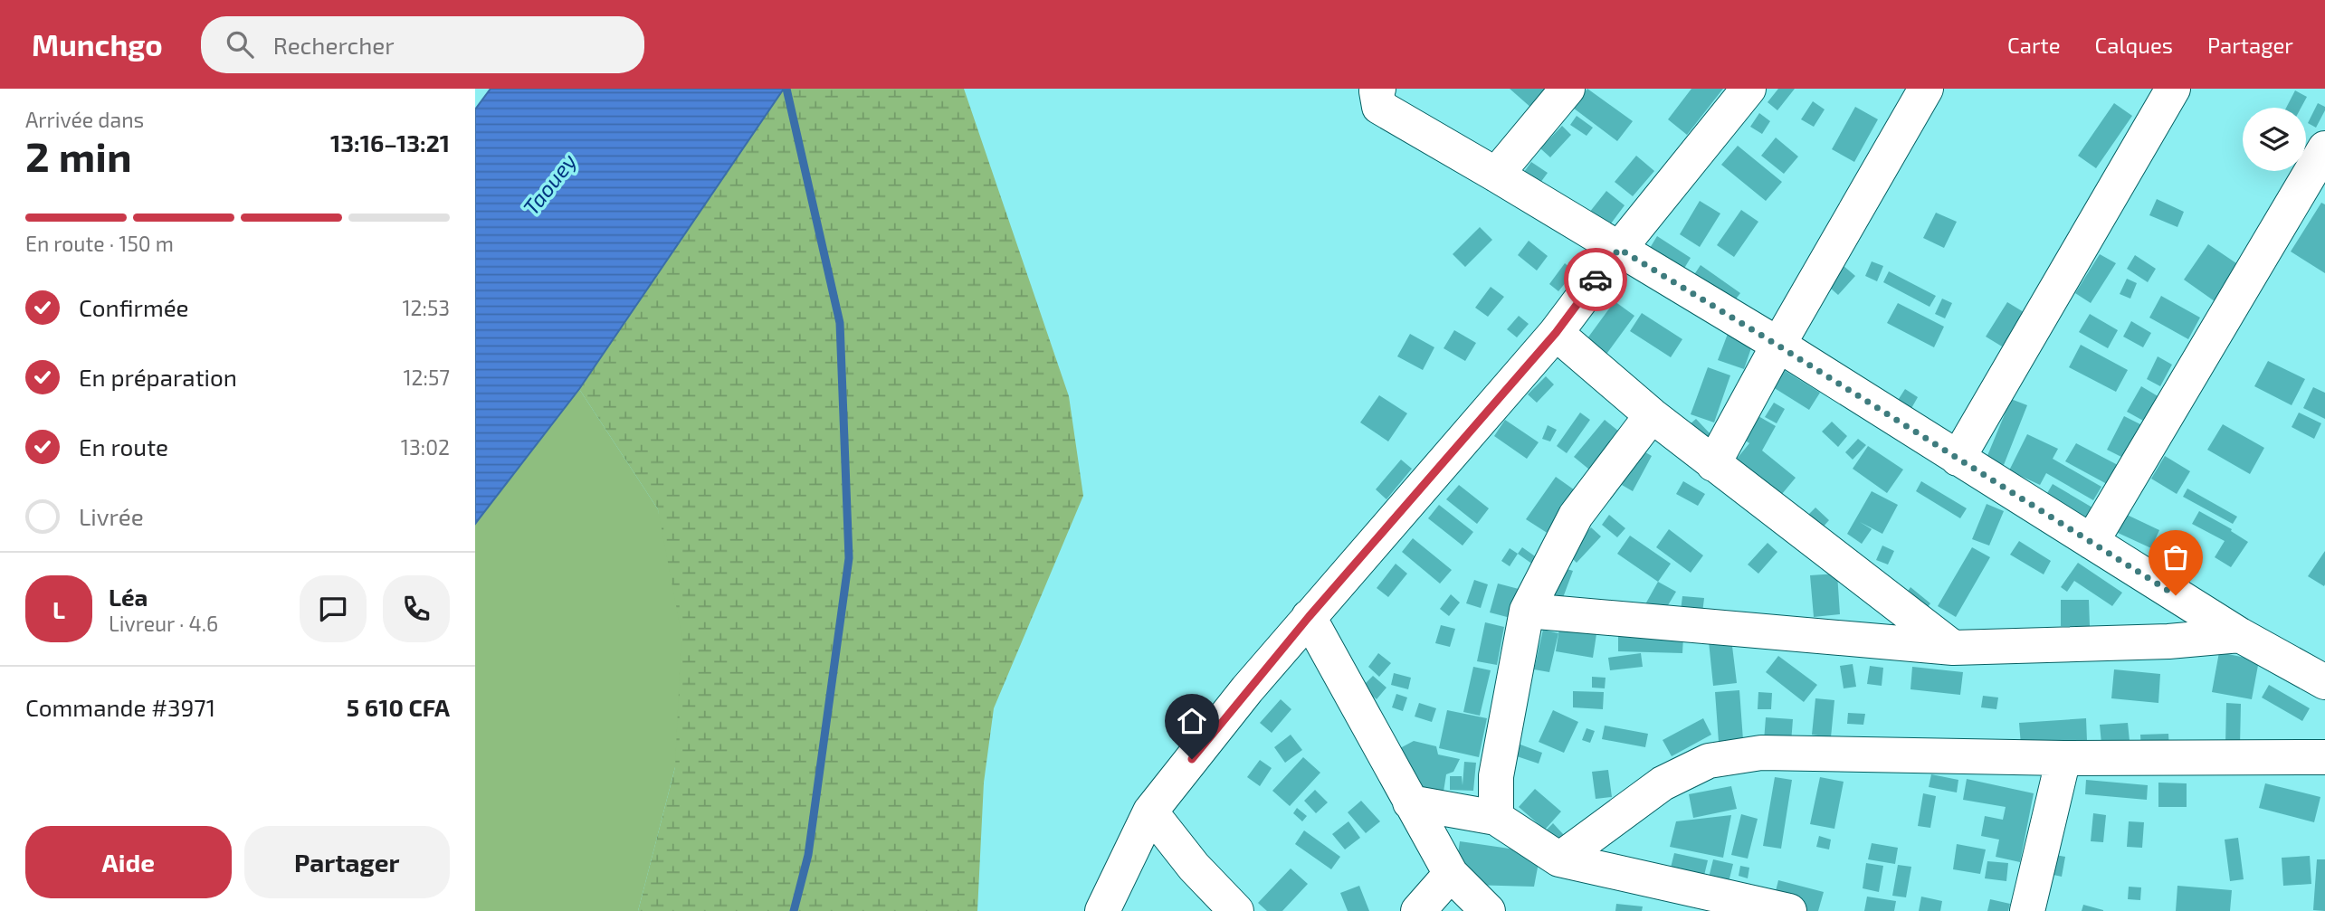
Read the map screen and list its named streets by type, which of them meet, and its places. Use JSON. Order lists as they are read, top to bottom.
{
  "water": ["Taouey"],
  "page": {
    "header": "Munchgo",
    "search": "Rechercher",
    "nav": ["Carte", "Calques", "Partager"],
    "heading": ["2 min", "Arrivée dans", "13:16–13:21"],
    "panel": [
      "Léa",
      "Livreur · 4.6",
      "Commande #3971",
      "5 610 CFA"
    ],
    "bar": "En route · 150 m",
    "list": [
      ["Confirmée", "12:53"],
      ["En préparation", "12:57"],
      ["En route", "13:02"],
      "Livrée"
    ],
    "round": "L",
    "buttons": ["Aide", "Partager"]
  }
}
